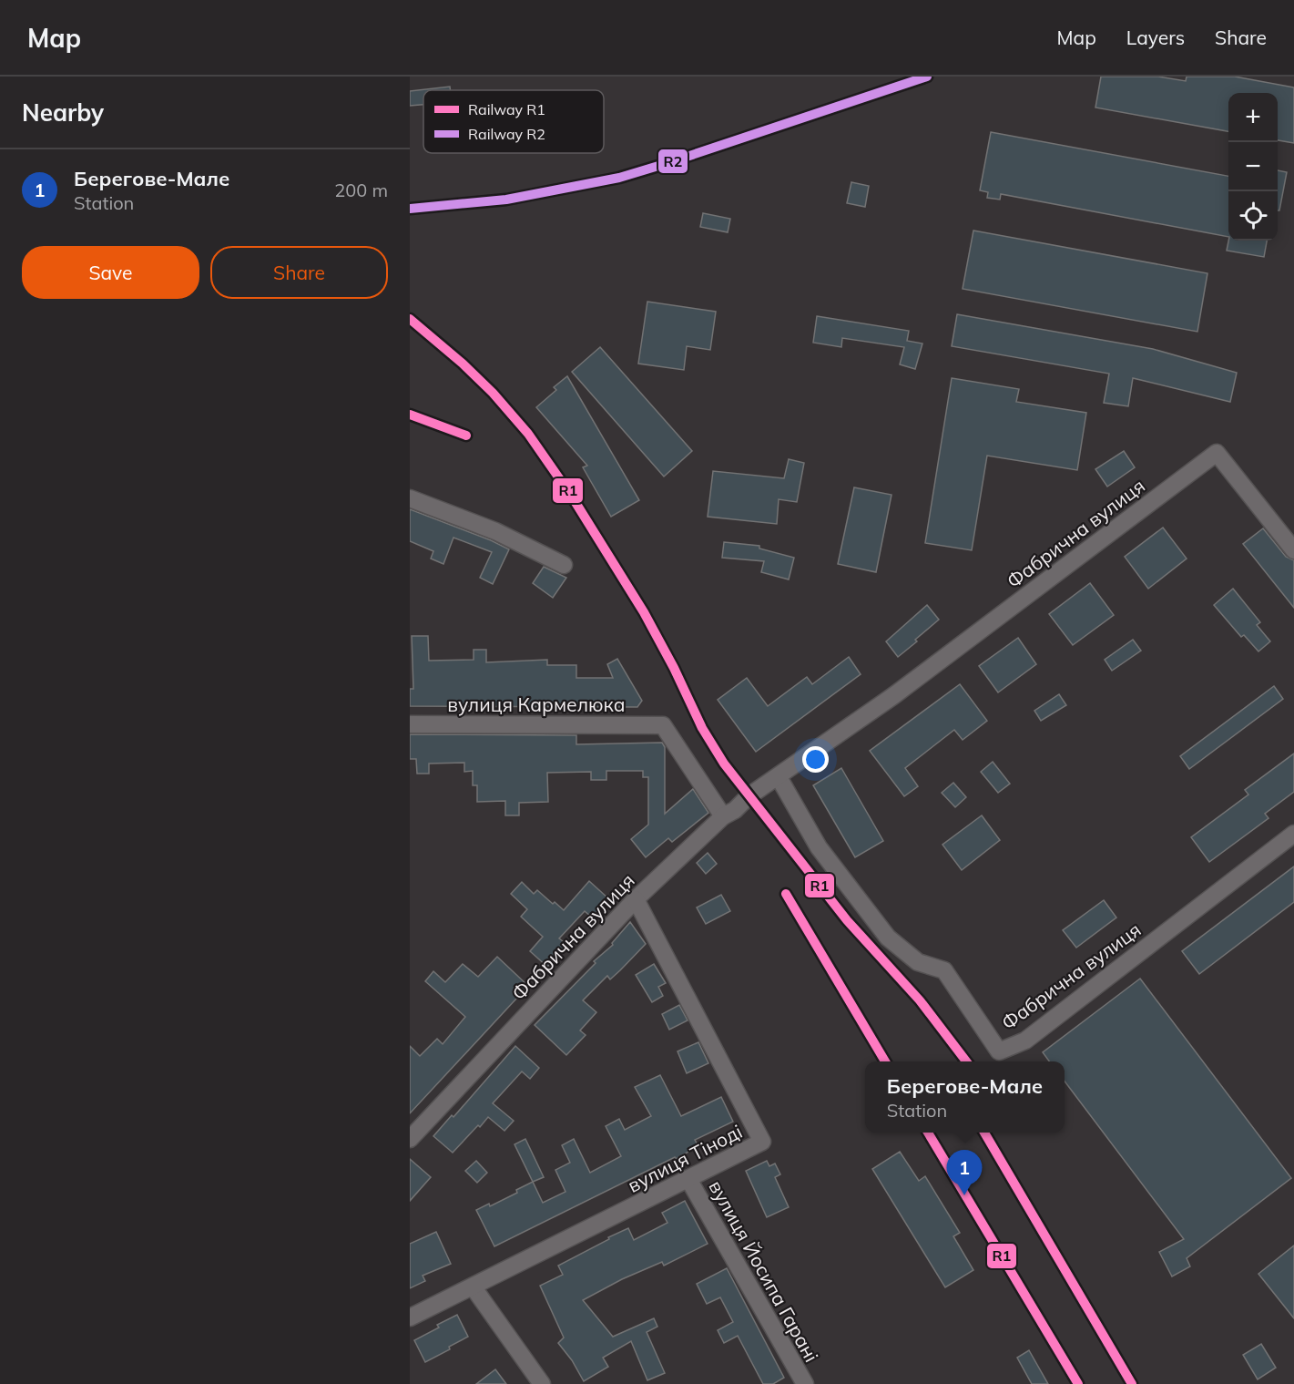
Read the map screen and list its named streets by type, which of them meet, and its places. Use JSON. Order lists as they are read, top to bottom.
{
  "streets": {
    "street": [
      "Фабрична вулиця",
      "вулиця Кармелюка",
      "вулиця Тіноді",
      "вулиця Йосипа Гарані"
    ]
  },
  "crossings": [
    ["Фабрична вулиця", "вулиця Кармелюка"],
    ["Фабрична вулиця", "вулиця Тіноді"],
    ["вулиця Тіноді", "вулиця Йосипа Гарані"]
  ],
  "lines": ["rail line R2", "rail line R1"],
  "legend": ["Railway R1", "Railway R2"],
  "page": {
    "header": "Map",
    "nav": ["Map", "Layers", "Share"],
    "heading": "Nearby",
    "map_buttons": ["+", "−"],
    "list": [
      {
        "mark": "1",
        "name": "Берегове-Мале",
        "note": "Station",
        "value": "200 m"
      }
    ],
    "buttons": ["Save", "Share"],
    "popup": ["Берегове-Мале", "Station"],
    "pins": "1"
  }
}
